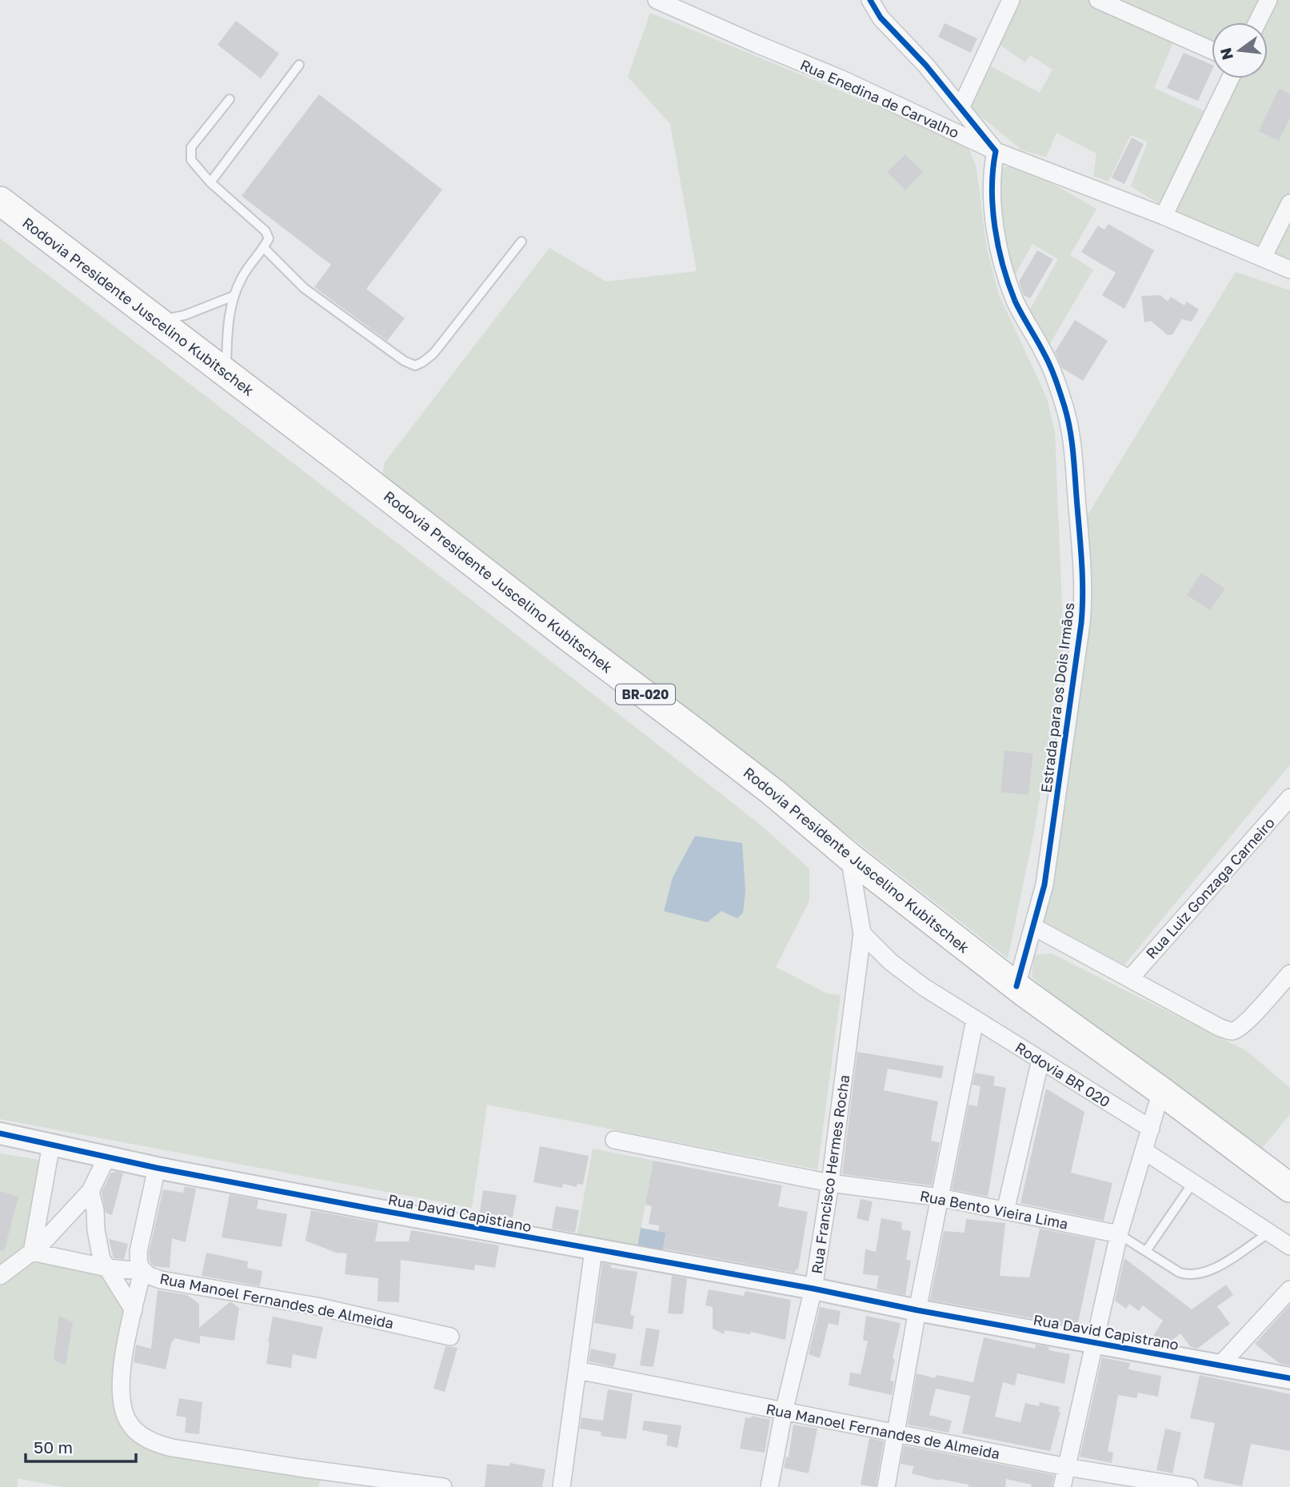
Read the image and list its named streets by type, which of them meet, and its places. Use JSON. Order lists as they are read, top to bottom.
{
  "streets": {
    "highway": ["Rodovia Presidente Juscelino Kubitschek", "BR-020"],
    "street": [
      "Rua Enedina de Carvalho",
      "Estrada para os Dois Irmãos",
      "Rua Luiz Gonzaga Carneiro",
      "Rodovia BR 020",
      "Rua Francisco Hermes Rocha",
      "Rua Bento Vieira Lima",
      "Rua David Capistiano",
      "Rua Manoel Fernandes de Almeida",
      "Rua David Capistrano"
    ]
  },
  "crossings": [
    ["Rua Enedina de Carvalho", "Estrada para os Dois Irmãos"],
    ["Rodovia Presidente Juscelino Kubitschek", "Estrada para os Dois Irmãos"],
    ["Rodovia Presidente Juscelino Kubitschek", "Rua Francisco Hermes Rocha"],
    ["Rodovia BR 020", "Rua Francisco Hermes Rocha"],
    ["Rua Francisco Hermes Rocha", "Rua Bento Vieira Lima"],
    ["Rua Francisco Hermes Rocha", "Rua David Capistiano"],
    ["Rua Francisco Hermes Rocha", "Rua Manoel Fernandes de Almeida"],
    ["Rua David Capistiano", "Rua Manoel Fernandes de Almeida"],
    ["Rua David Capistiano", "Rua David Capistrano"]
  ],
  "scale_bar": "50 m",
  "north": "left"
}
